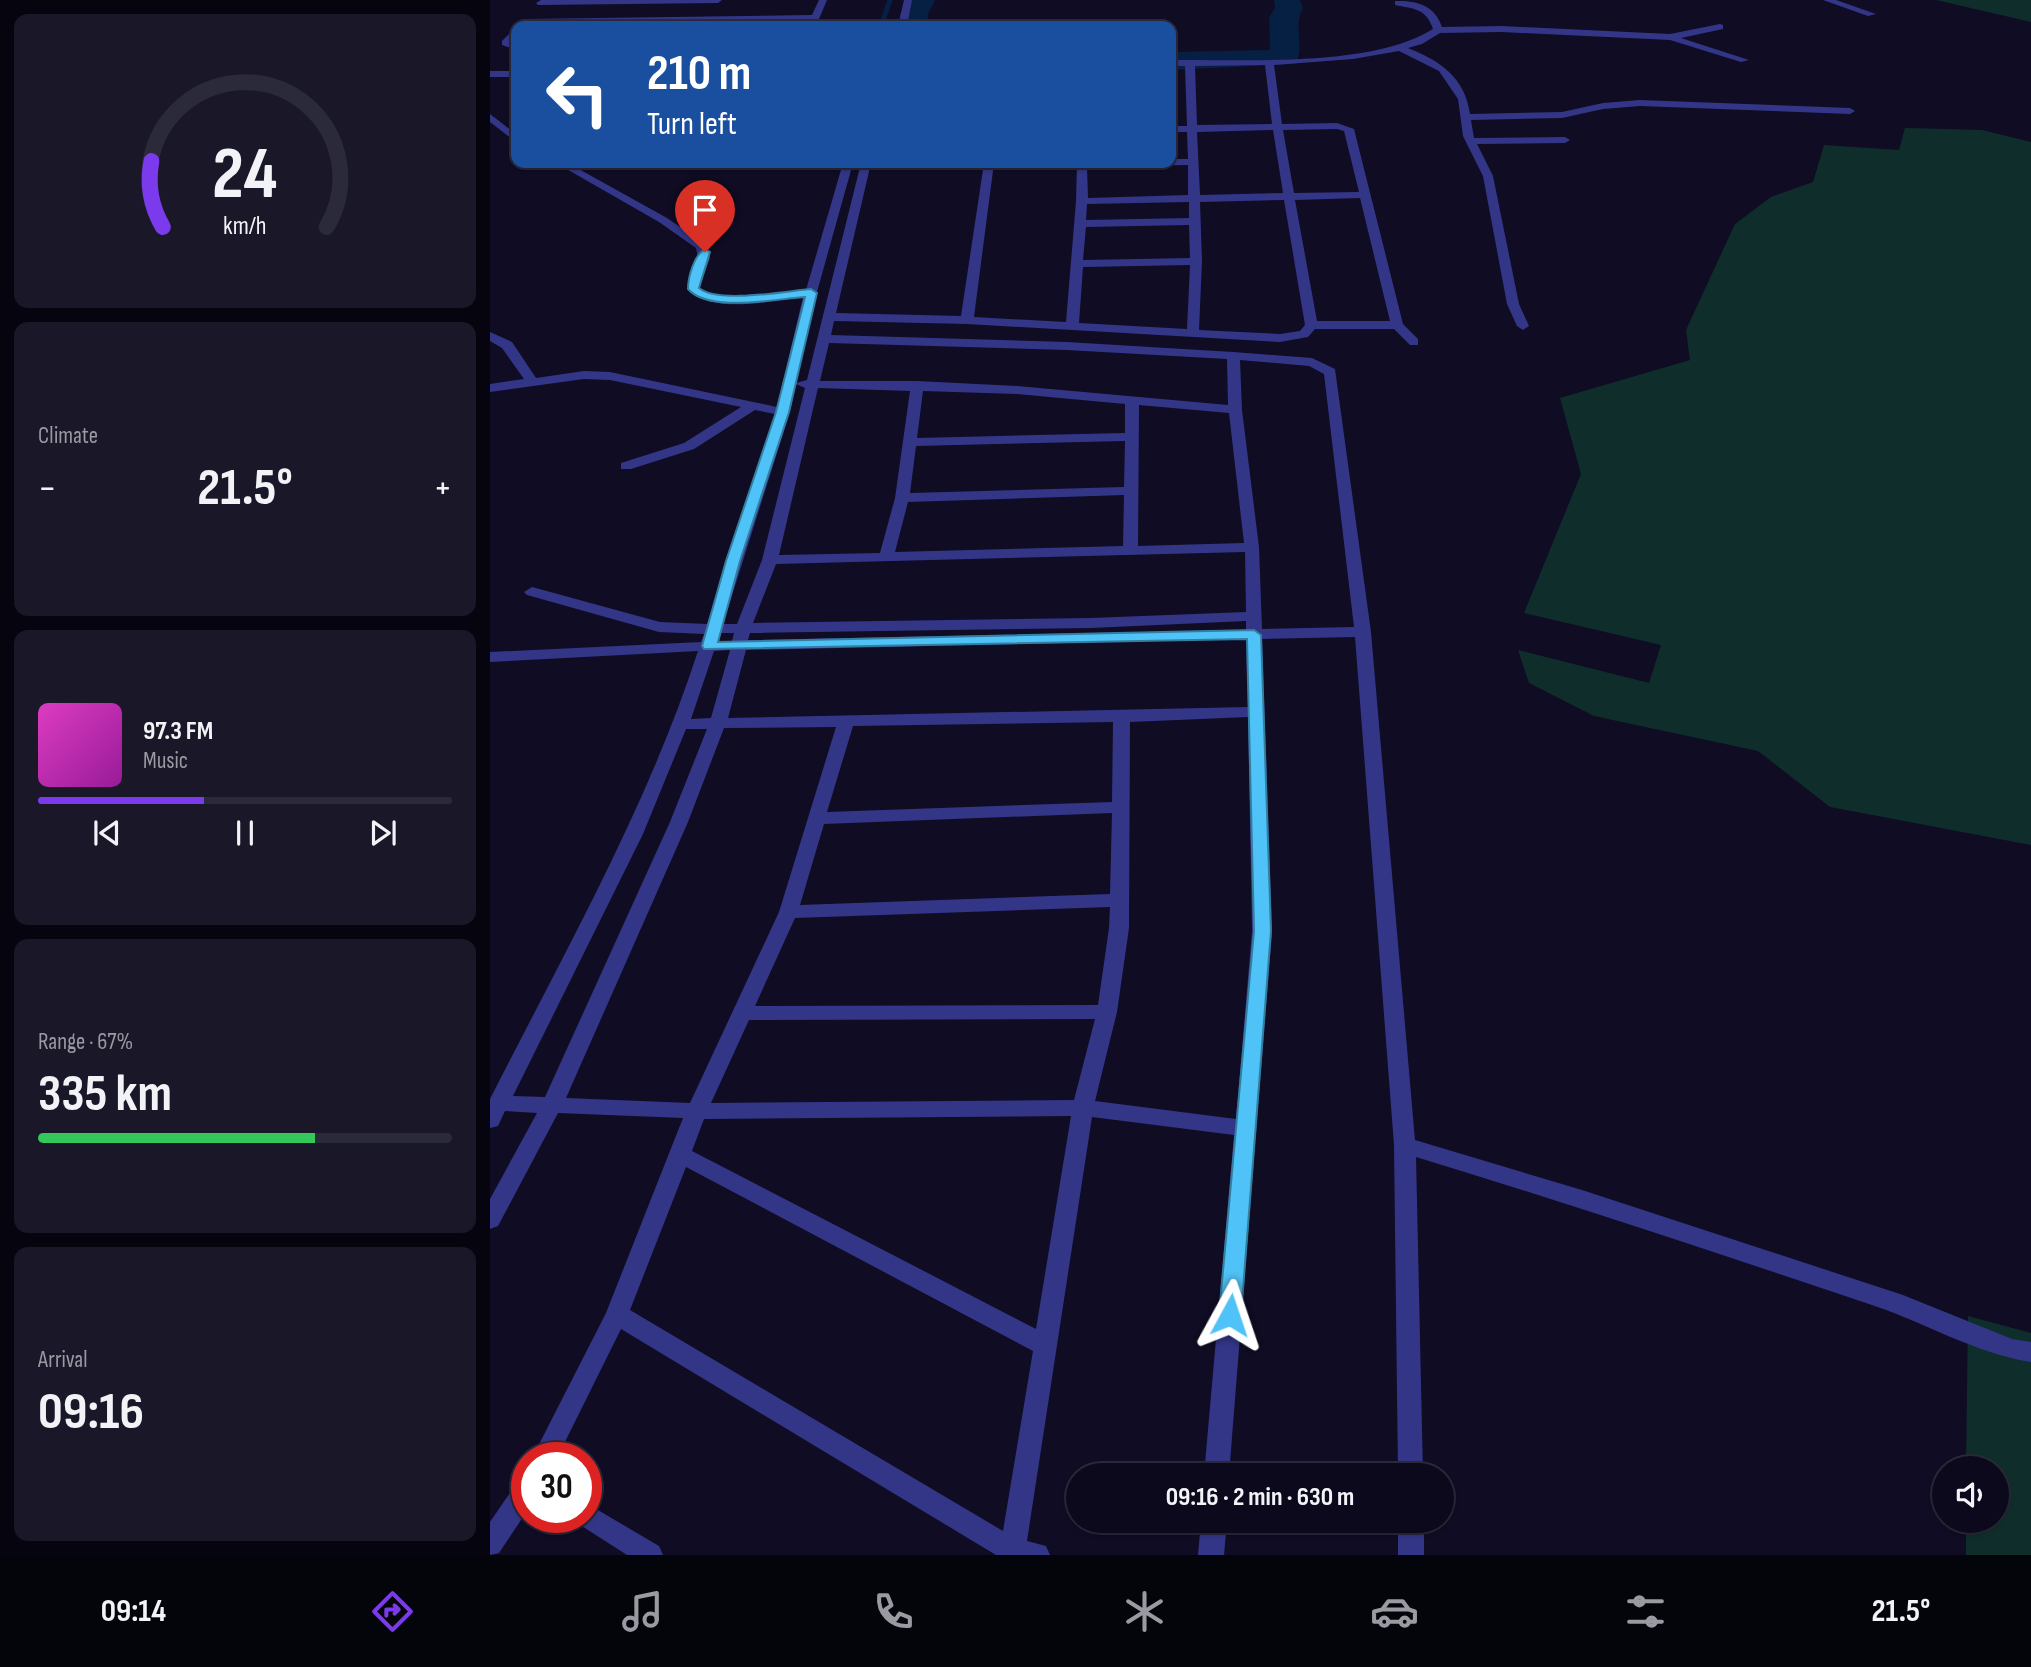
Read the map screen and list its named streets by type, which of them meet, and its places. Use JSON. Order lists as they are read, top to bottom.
{
  "page": {
    "turn": ["210 m", "Turn left"],
    "tile": [
      "Climate",
      ["Range · 67%", "335 km"],
      ["Arrival", "09:16"]
    ],
    "heat": ["−", "21.5°", "+"],
    "song": ["97.3 FM", "Music"],
    "limit": "30",
    "trip": "09:16 · 2 min · 630 m",
    "tabs": ["09:14", "21.5°"],
    "gauge": ["24", "km/h"]
  }
}
